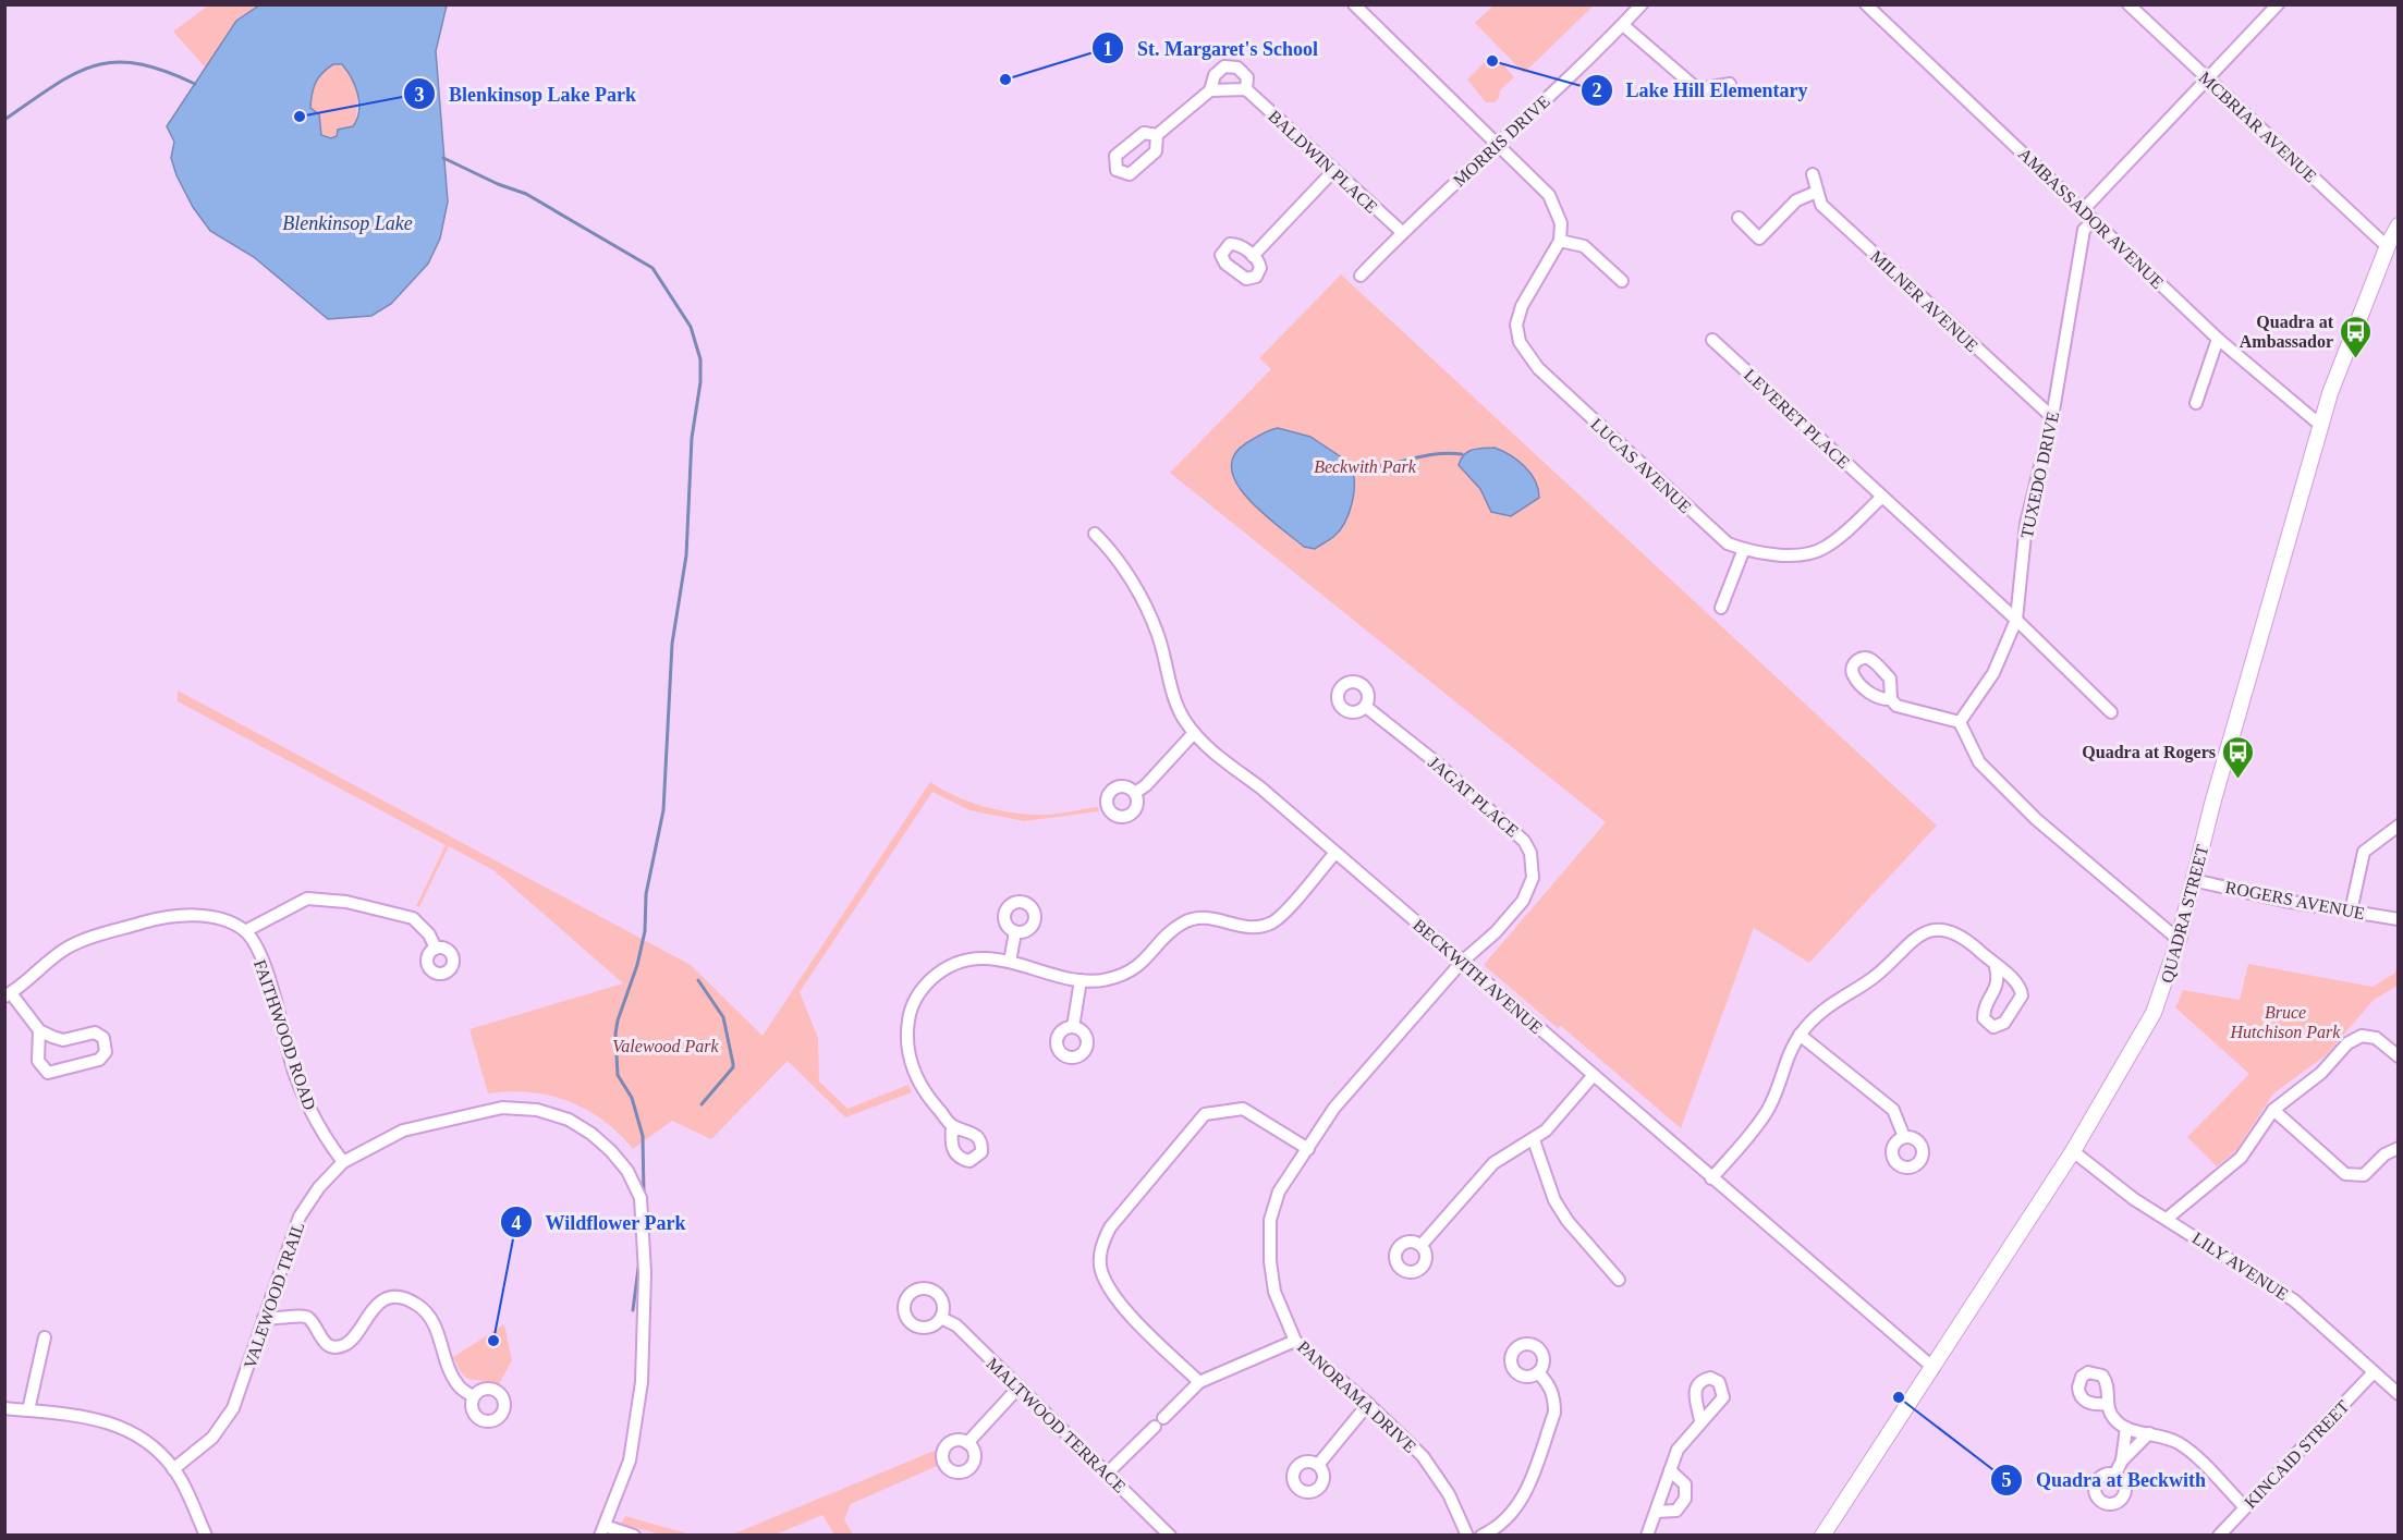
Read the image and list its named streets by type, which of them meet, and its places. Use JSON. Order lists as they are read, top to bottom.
{
  "streets": {
    "main road": ["QUADRA STREET"],
    "street": [
      "MCBRIAR AVENUE",
      "MORRIS DRIVE",
      "BALDWIN PLACE",
      "AMBASSADOR AVENUE",
      "MILNER AVENUE",
      "LEVERET PLACE",
      "LUCAS AVENUE",
      "TUXEDO DRIVE",
      "JAGAT PLACE",
      "ROGERS AVENUE",
      "BECKWITH AVENUE",
      "FAITHWOOD ROAD",
      "LILY AVENUE",
      "VALEWOOD TRAIL",
      "PANORAMA DRIVE",
      "MALTWOOD TERRACE",
      "KINCAID STREET"
    ]
  },
  "crossings": [
    ["MCBRIAR AVENUE", "QUADRA STREET"],
    ["MORRIS DRIVE", "BALDWIN PLACE"],
    ["AMBASSADOR AVENUE", "TUXEDO DRIVE"],
    ["AMBASSADOR AVENUE", "QUADRA STREET"],
    ["MILNER AVENUE", "TUXEDO DRIVE"],
    ["LEVERET PLACE", "LUCAS AVENUE"],
    ["JAGAT PLACE", "BECKWITH AVENUE"],
    ["JAGAT PLACE", "PANORAMA DRIVE"],
    ["ROGERS AVENUE", "QUADRA STREET"],
    ["QUADRA STREET", "BECKWITH AVENUE"],
    ["QUADRA STREET", "LILY AVENUE"],
    ["BECKWITH AVENUE", "PANORAMA DRIVE"],
    ["FAITHWOOD ROAD", "VALEWOOD TRAIL"],
    ["LILY AVENUE", "KINCAID STREET"]
  ],
  "water": ["Blenkinsop Lake"],
  "parks": ["Beckwith Park", "Bruce Hutchison Park", "Valewood Park"],
  "places": {
    "other": [
      "Lake Hill Elementary",
      "St. Margaret's School",
      "Blenkinsop Lake Park",
      "Wildflower Park",
      "Quadra at Beckwith"
    ],
    "bus stop": ["Quadra at Ambassador", "Quadra at Rogers"]
  }
}
